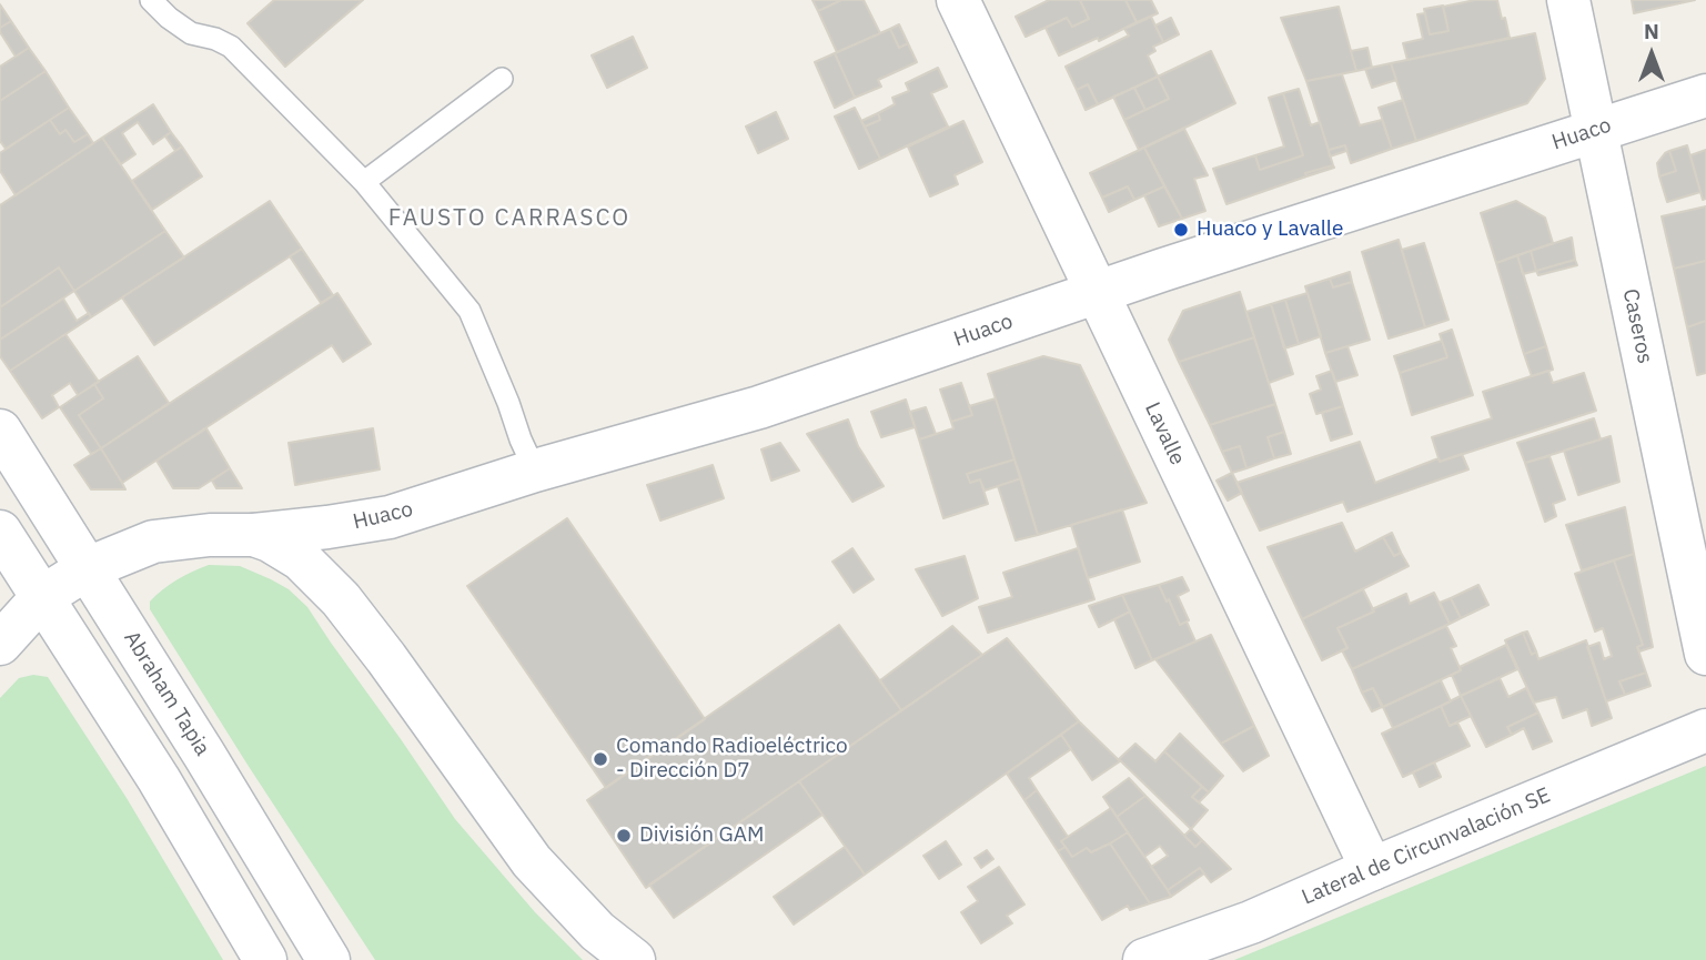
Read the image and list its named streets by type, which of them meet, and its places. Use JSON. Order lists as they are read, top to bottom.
{
  "streets": {
    "street": [
      "Huaco",
      "Caseros",
      "Lavalle",
      "Abraham Tapia",
      "Lateral de Circunvalación SE"
    ]
  },
  "crossings": [
    ["Huaco", "Caseros"],
    ["Huaco", "Lavalle"],
    ["Lavalle", "Lateral de Circunvalación SE"]
  ],
  "districts": ["FAUSTO CARRASCO"],
  "places": ["Huaco y Lavalle", "Comando Radioeléctrico - Dirección D7", "División GAM"],
  "north": "top"
}
